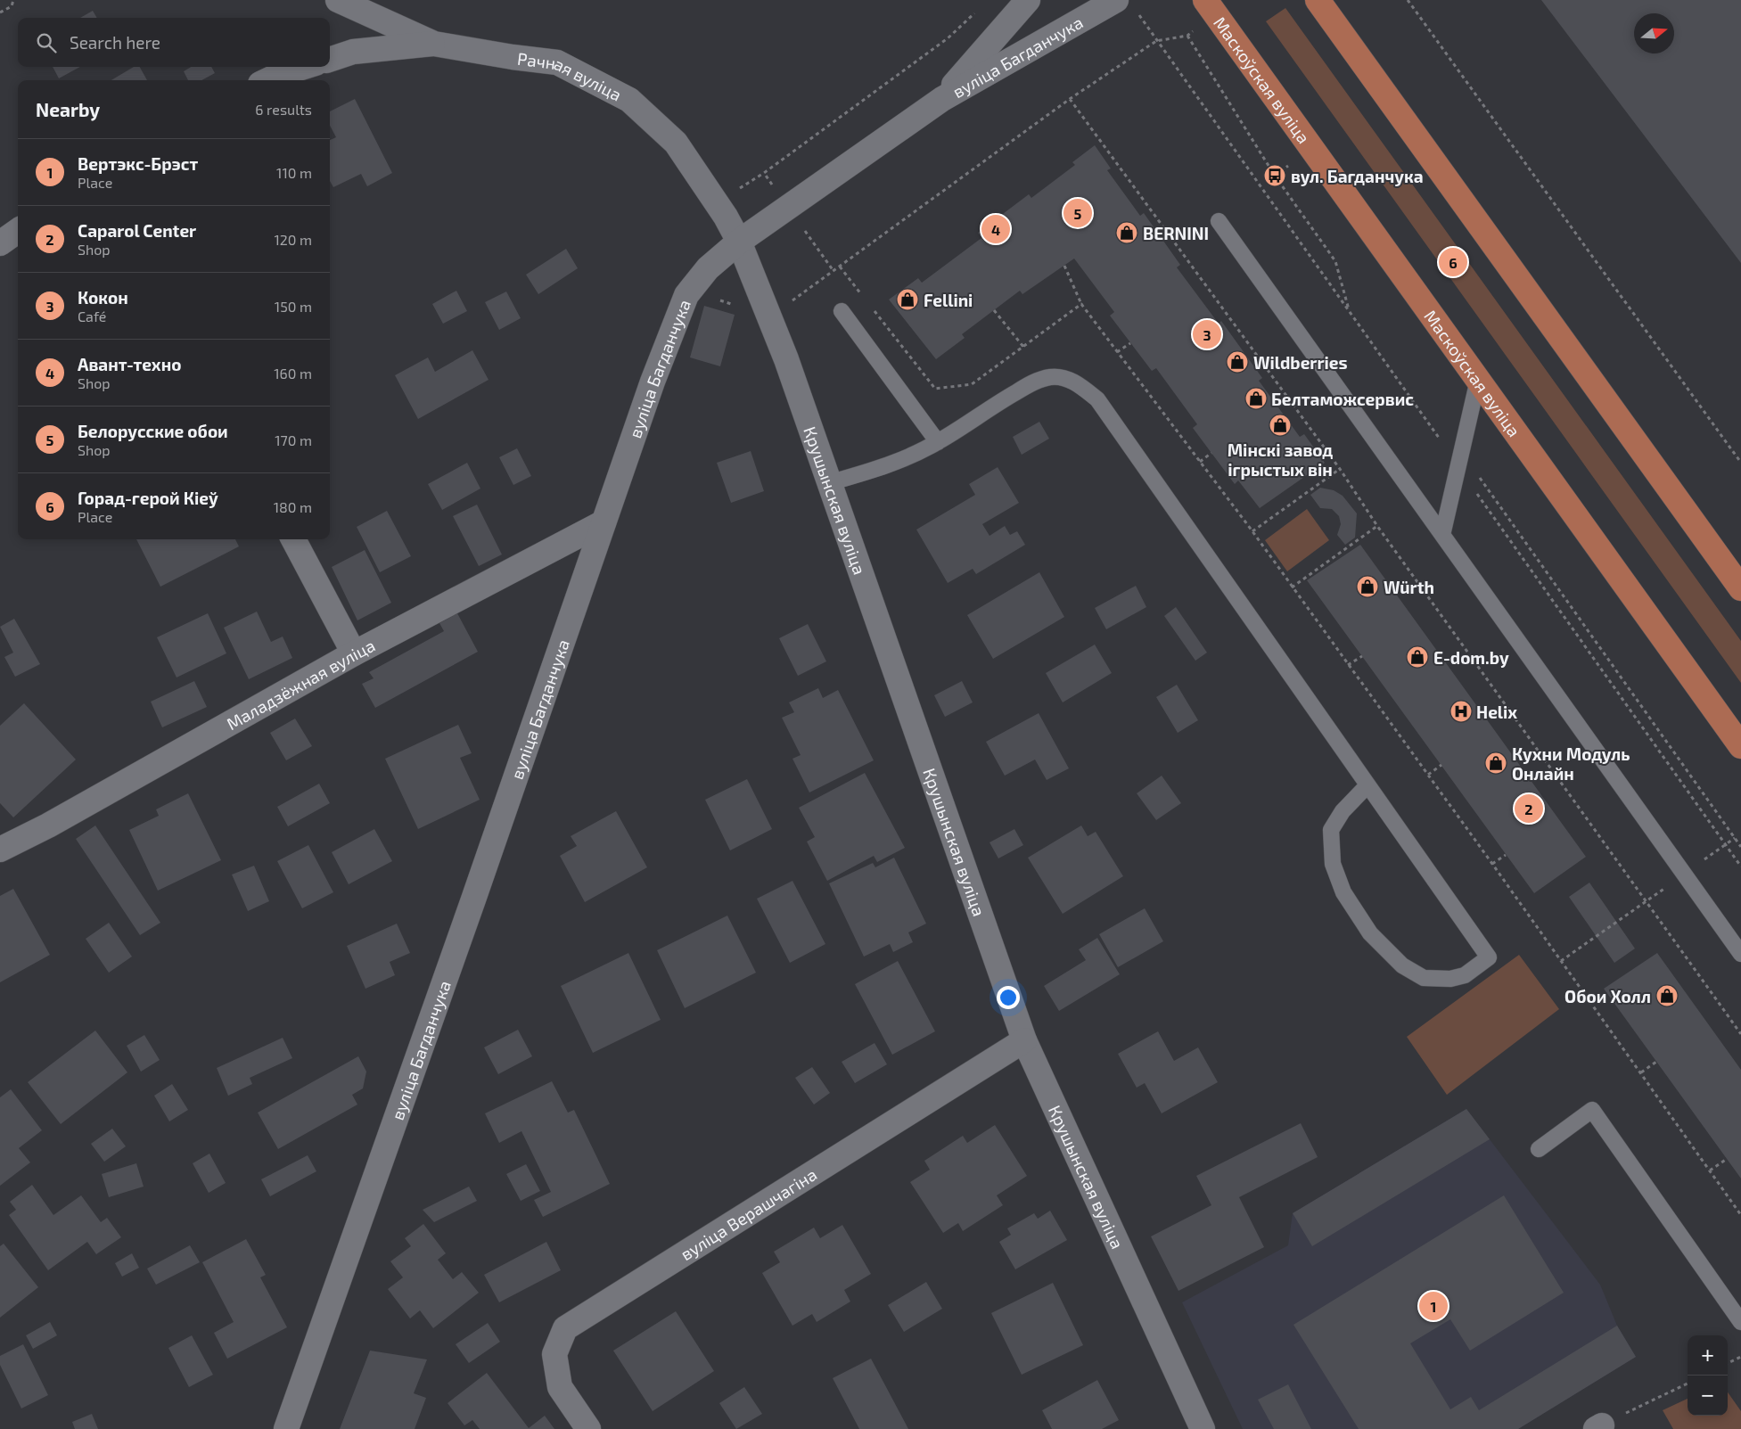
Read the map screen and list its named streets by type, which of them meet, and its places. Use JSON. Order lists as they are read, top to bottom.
{
  "streets": {
    "main road": ["Маскоўская вуліца"],
    "street": [
      "вуліца Багданчука",
      "Рачная вуліца",
      "Крушынская вуліца",
      "Маладзёжная вуліца",
      "вуліца Верашчагіна"
    ]
  },
  "crossings": [
    ["вуліца Багданчука", "Рачная вуліца"],
    ["вуліца Багданчука", "Крушынская вуліца"],
    ["вуліца Багданчука", "Маладзёжная вуліца"],
    ["Рачная вуліца", "Крушынская вуліца"],
    ["Крушынская вуліца", "вуліца Верашчагіна"]
  ],
  "places": {
    "bus stop": ["вул. Багданчука"],
    "shop": [
      "BERNINI",
      "Fellini",
      "Wildberries",
      "Белтаможсервис",
      "Мінскі завод ігрыстых він",
      "Würth",
      "E-dom.by",
      "Кухни Модуль Онлайн",
      "Обои Холл"
    ],
    "hospital": ["Helix"]
  },
  "north": "right",
  "page": {
    "search": "Search here",
    "heading": ["Nearby", "6 results"],
    "list": [
      {
        "mark": "1",
        "name": "Вертэкс-Брэст",
        "note": "Place",
        "value": "110 m"
      },
      {
        "mark": "2",
        "name": "Caparol Center",
        "note": "Shop",
        "value": "120 m"
      },
      {
        "mark": "3",
        "name": "Кокон",
        "note": "Café",
        "value": "150 m"
      },
      {
        "mark": "4",
        "name": "Авант-техно",
        "note": "Shop",
        "value": "160 m"
      },
      {
        "mark": "5",
        "name": "Белорусские обои",
        "note": "Shop",
        "value": "170 m"
      },
      {
        "mark": "6",
        "name": "Горад-герой Кіеў",
        "note": "Place",
        "value": "180 m"
      }
    ],
    "pins": [
      "5",
      "4",
      "6",
      "3",
      "2",
      "1"
    ],
    "map_buttons": ["+", "−"]
  }
}
